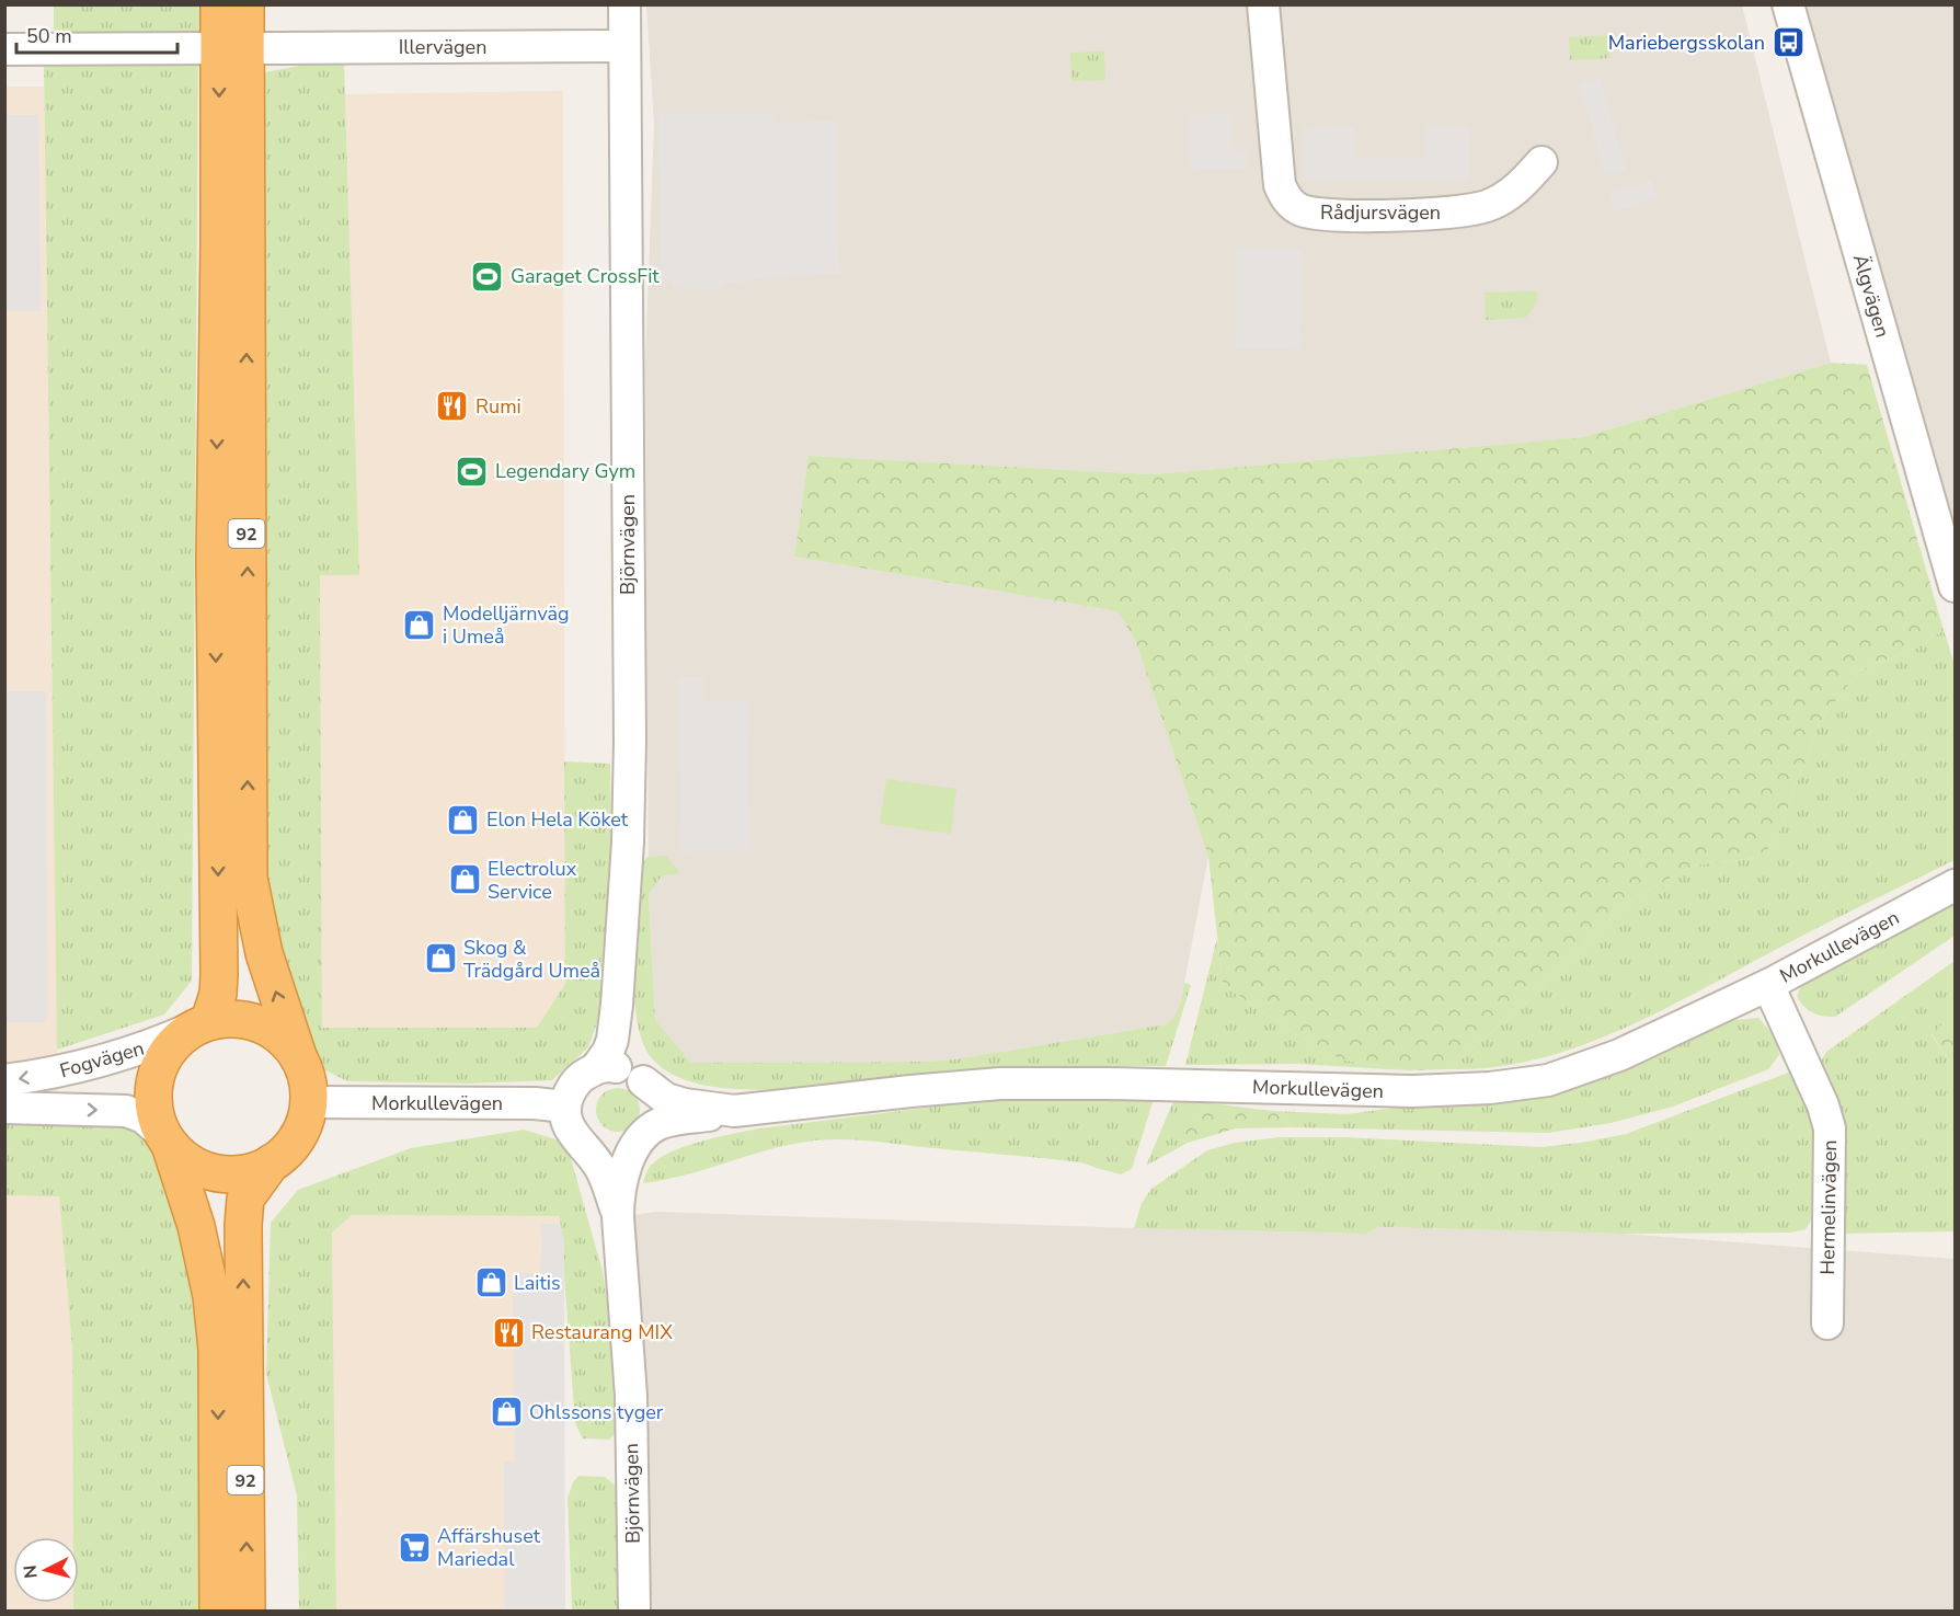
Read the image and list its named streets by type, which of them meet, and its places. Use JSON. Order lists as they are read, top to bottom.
{
  "streets": {
    "highway": ["92"],
    "street": [
      "Illervägen",
      "Rådjursvägen",
      "Älgvägen",
      "Björnvägen",
      "Morkullevägen",
      "Fogvägen",
      "Hermelinvägen"
    ]
  },
  "crossings": [
    ["Illervägen", "Björnvägen"],
    ["92", "Morkullevägen"],
    ["92", "Fogvägen"],
    ["Björnvägen", "Morkullevägen"],
    ["Morkullevägen", "Fogvägen"],
    ["Morkullevägen", "Hermelinvägen"]
  ],
  "places": {
    "bus stop": ["Mariebergsskolan"],
    "sports": ["Garaget CrossFit", "Legendary Gym"],
    "restaurant": ["Rumi", "Restaurang MIX"],
    "shop": [
      "Modelljärnväg i Umeå",
      "Elon Hela Köket",
      "Electrolux Service",
      "Skog & Trädgård Umeå",
      "Laitis",
      "Ohlssons tyger"
    ],
    "supermarket": ["Affärshuset Mariedal"]
  },
  "scale_bar": "50 m",
  "north": "left"
}
